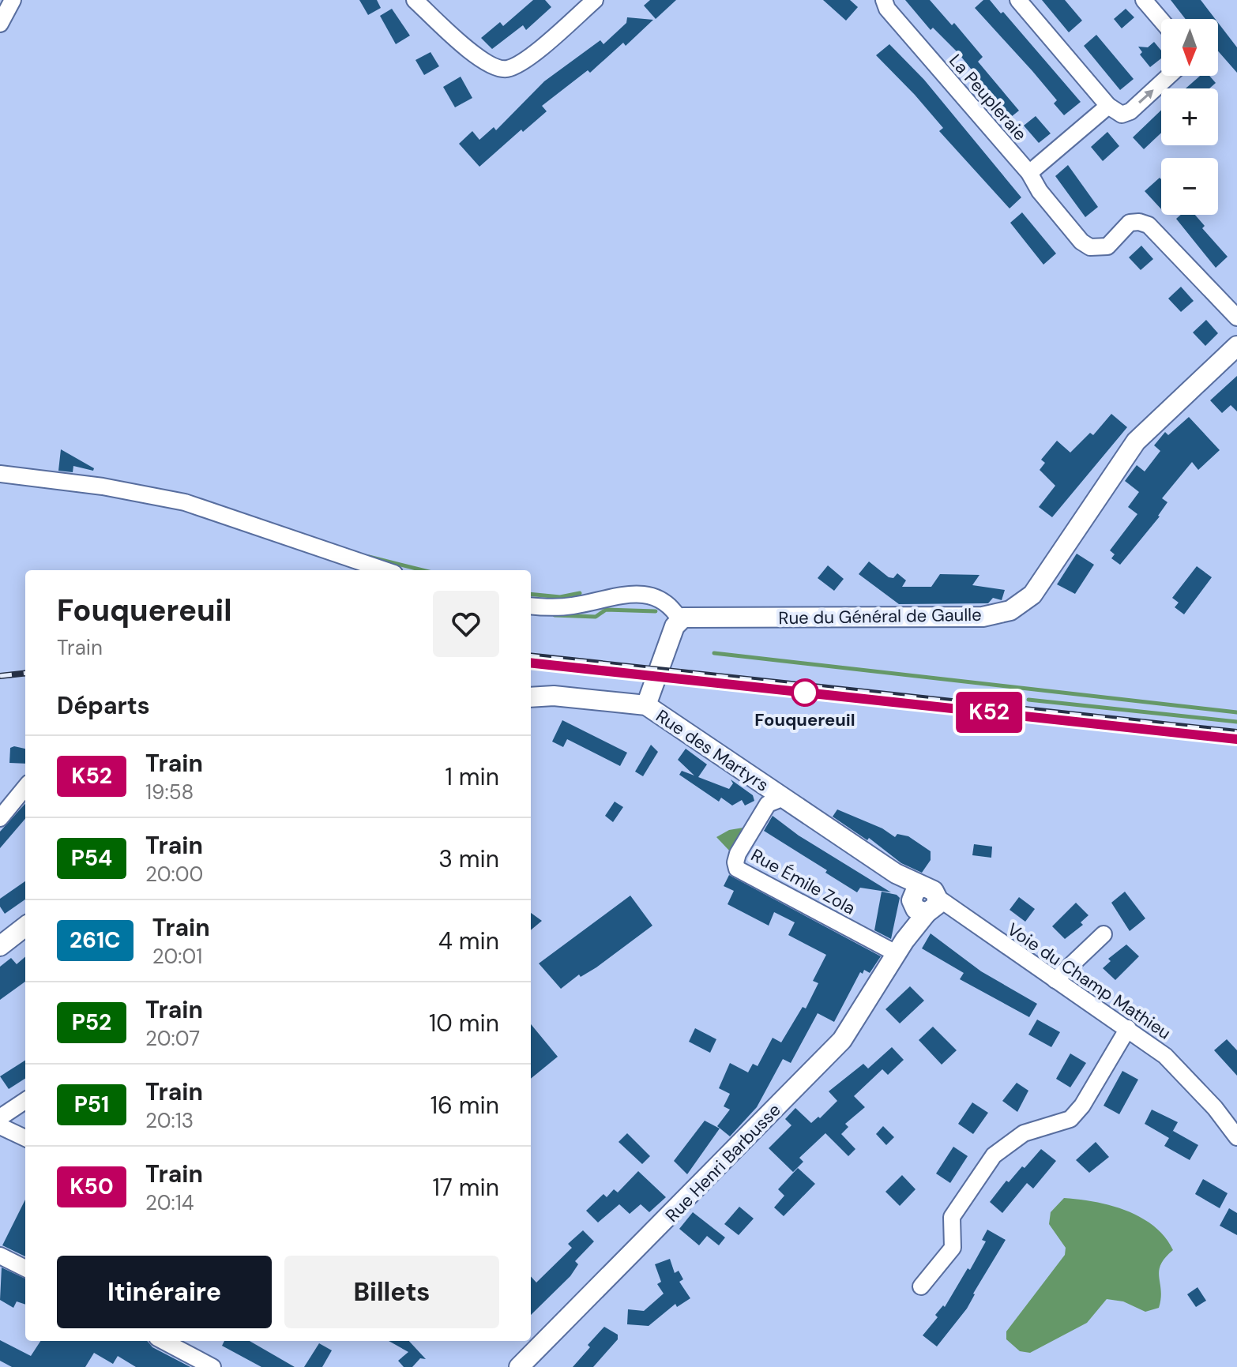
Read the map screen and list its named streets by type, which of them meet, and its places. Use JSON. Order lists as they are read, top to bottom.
{
  "streets": {
    "street": [
      "La Peupleraie",
      "Rue du Général de Gaulle",
      "Rue des Martyrs",
      "Rue Émile Zola",
      "Voie du Champ Mathieu",
      "Rue Henri Barbusse"
    ]
  },
  "crossings": [
    ["Rue des Martyrs", "Rue Émile Zola"],
    ["Rue Émile Zola", "Rue Henri Barbusse"],
    ["Voie du Champ Mathieu", "Rue Henri Barbusse"]
  ],
  "places": ["Fouquereuil"],
  "north": "bottom",
  "page": {
    "on_map": "K52",
    "map_buttons": ["+", "−"],
    "heading": [
      ["Fouquereuil", "Train"],
      "Départs"
    ],
    "list": [
      {
        "mark": "K52",
        "name": "Train",
        "note": "19:58",
        "value": "1 min"
      },
      {
        "mark": "P54",
        "name": "Train",
        "note": "20:00",
        "value": "3 min"
      },
      {
        "mark": "261C",
        "name": "Train",
        "note": "20:01",
        "value": "4 min"
      },
      {
        "mark": "P52",
        "name": "Train",
        "note": "20:07",
        "value": "10 min"
      },
      {
        "mark": "P51",
        "name": "Train",
        "note": "20:13",
        "value": "16 min"
      },
      {
        "mark": "K50",
        "name": "Train",
        "note": "20:14",
        "value": "17 min"
      }
    ],
    "buttons": ["Itinéraire", "Billets"]
  }
}
